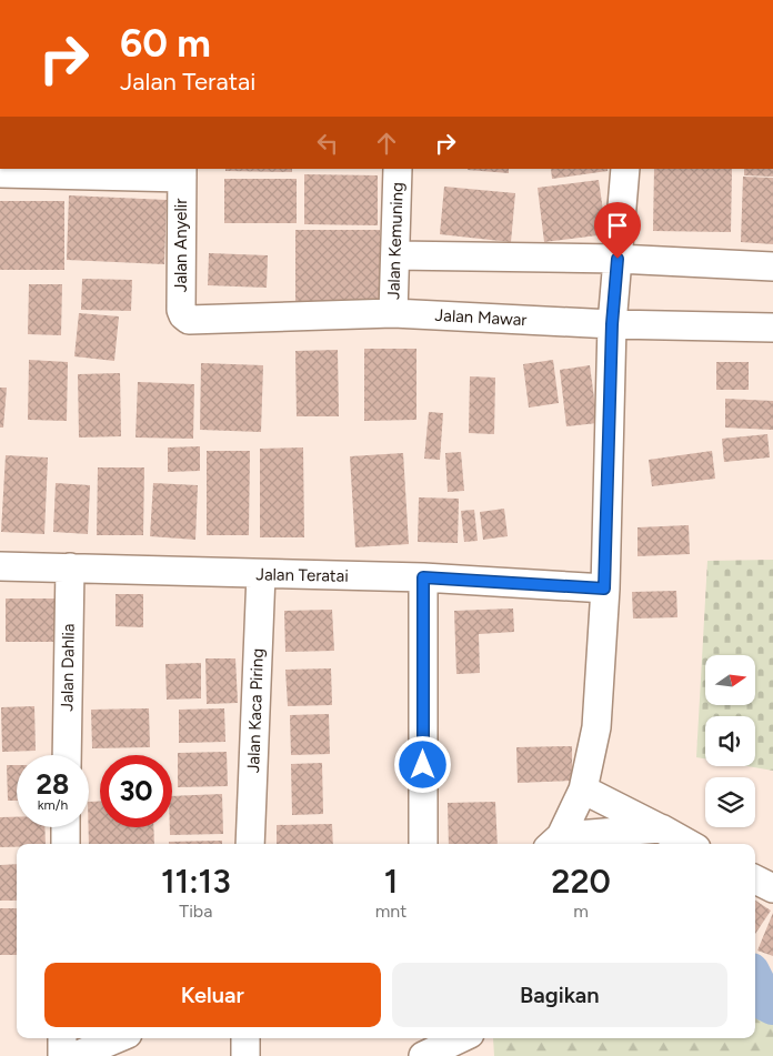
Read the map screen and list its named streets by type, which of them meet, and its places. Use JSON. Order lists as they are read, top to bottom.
{
  "streets": {
    "street": [
      "Jalan Kemuning",
      "Jalan Anyelir",
      "Jalan Mawar",
      "Jalan Teratai",
      "Jalan Dahlia",
      "Jalan Kaca Piring"
    ]
  },
  "crossings": [
    ["Jalan Kemuning", "Jalan Mawar"],
    ["Jalan Anyelir", "Jalan Mawar"],
    ["Jalan Teratai", "Jalan Dahlia"],
    ["Jalan Teratai", "Jalan Kaca Piring"]
  ],
  "north": "right",
  "page": {
    "turn": ["60 m", "Jalan Teratai"],
    "speed": "28 km/h",
    "limit": "30",
    "eta": [
      "11:13",
      "Tiba",
      "1",
      "mnt",
      "220",
      "m"
    ],
    "buttons": ["Keluar", "Bagikan"]
  }
}
